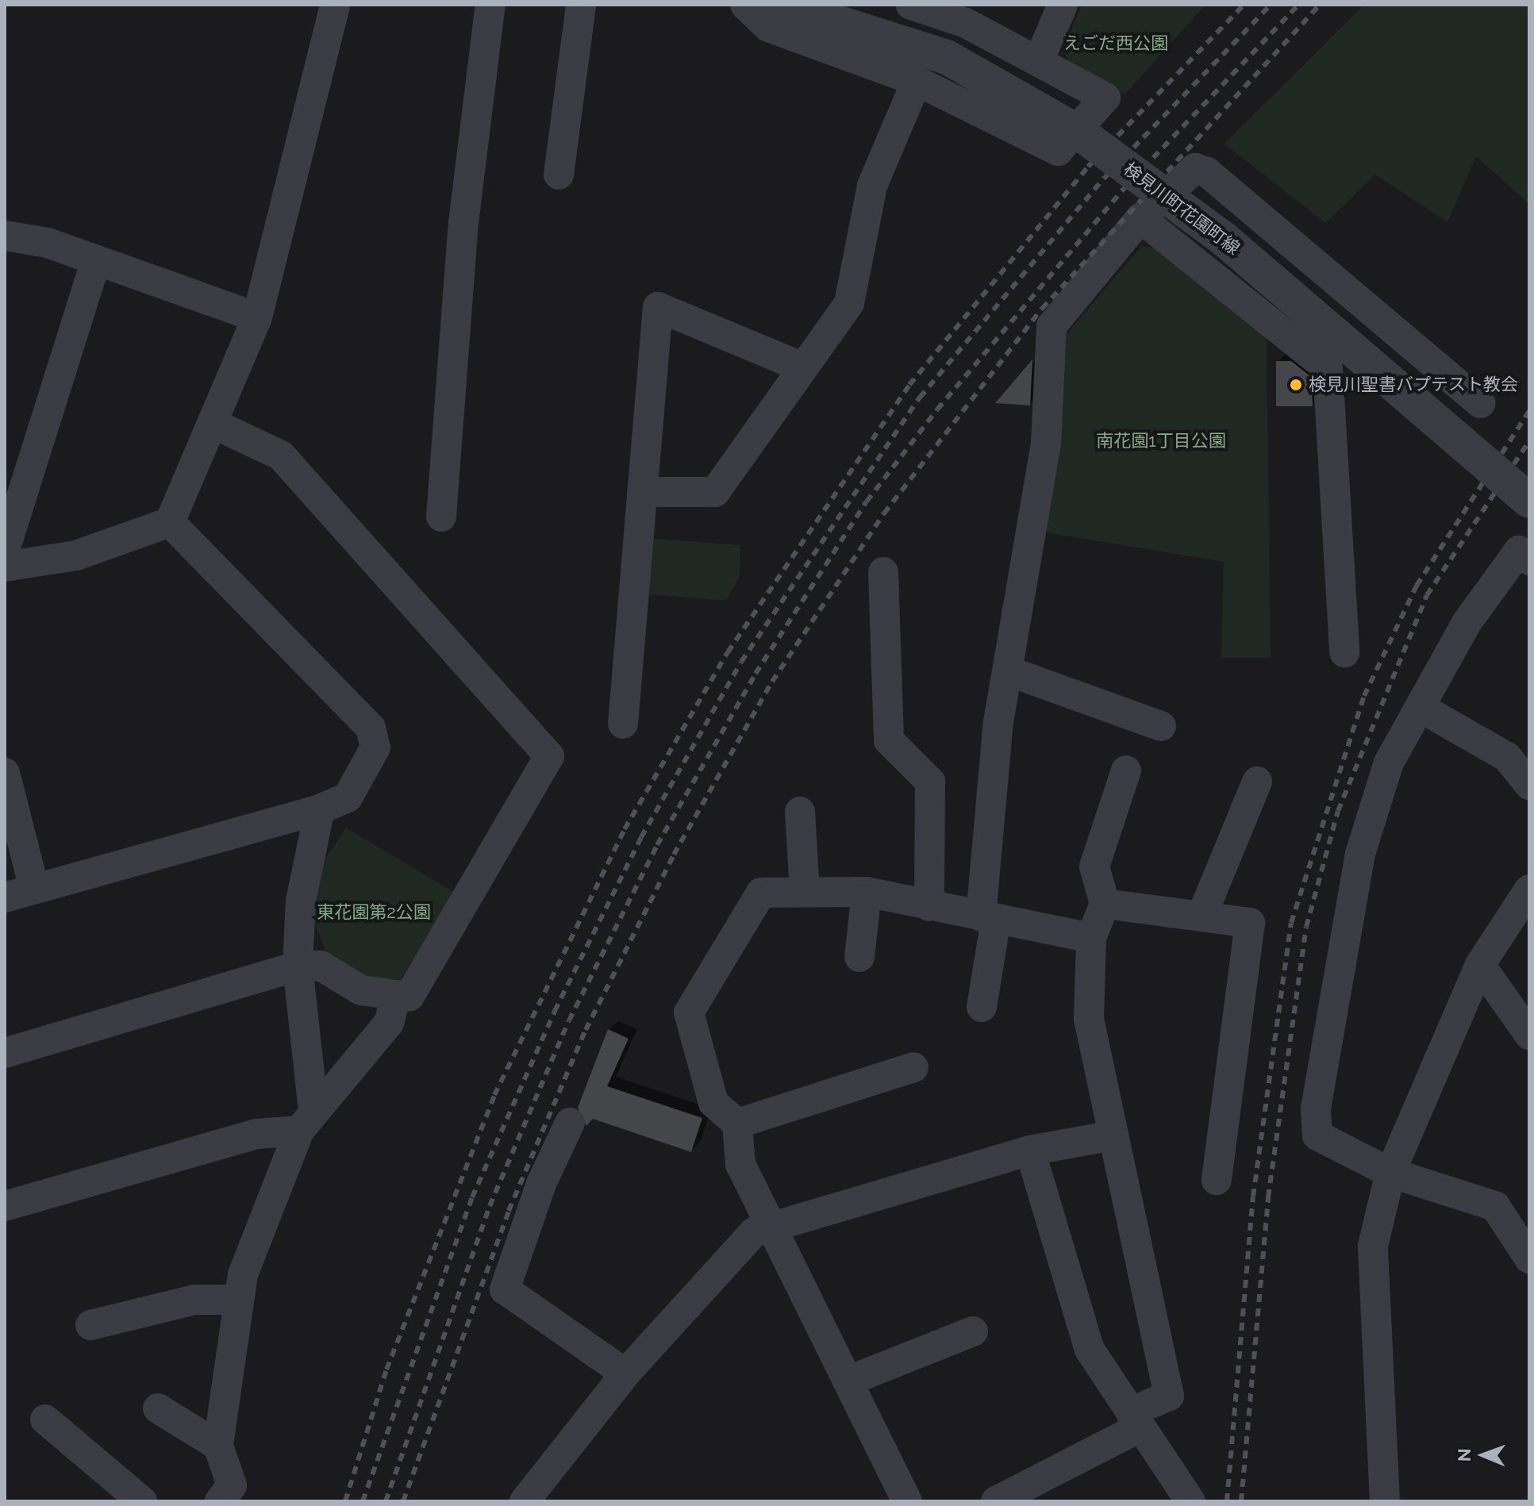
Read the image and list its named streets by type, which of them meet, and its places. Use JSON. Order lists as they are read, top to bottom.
{
  "streets": {
    "street": ["検見川町花園町線"]
  },
  "parks": ["えごだ西公園", "南花園1丁目公園", "東花園第2公園"],
  "places": ["検見川聖書バプテスト教会"],
  "north": "left"
}
